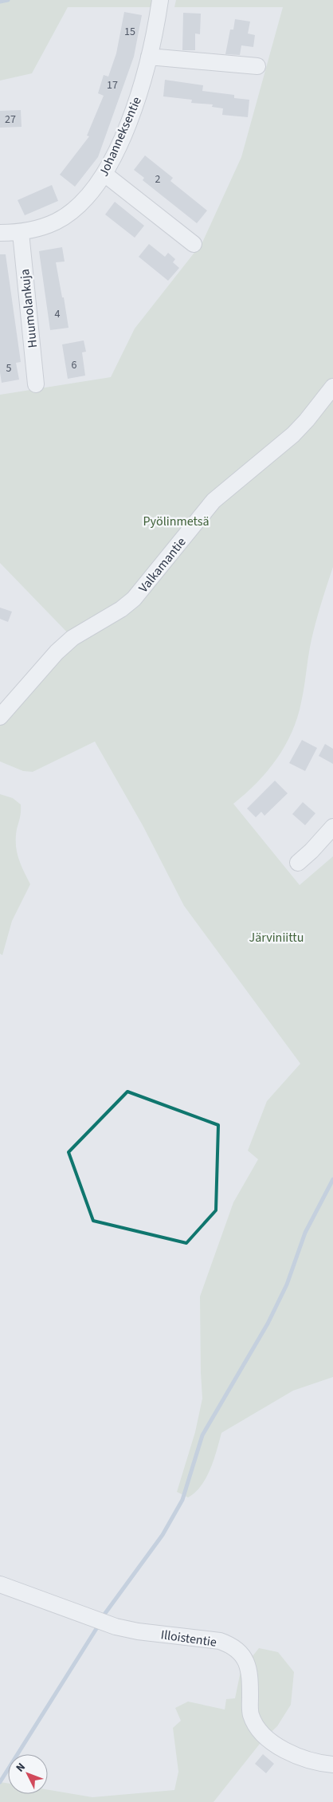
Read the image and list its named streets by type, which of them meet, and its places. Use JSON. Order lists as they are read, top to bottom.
{
  "streets": {
    "street": [
      "Johanneksentie",
      "Huumolankuja",
      "Valkamantie",
      "Illoistentie"
    ]
  },
  "crossings": [
    ["Johanneksentie", "Huumolankuja"]
  ],
  "parks": ["Pyölinmetsä", "Järviniittu"],
  "house_numbers": [
    "15",
    "17",
    "27",
    "2",
    "4",
    "6",
    "5"
  ],
  "north": "top left"
}
